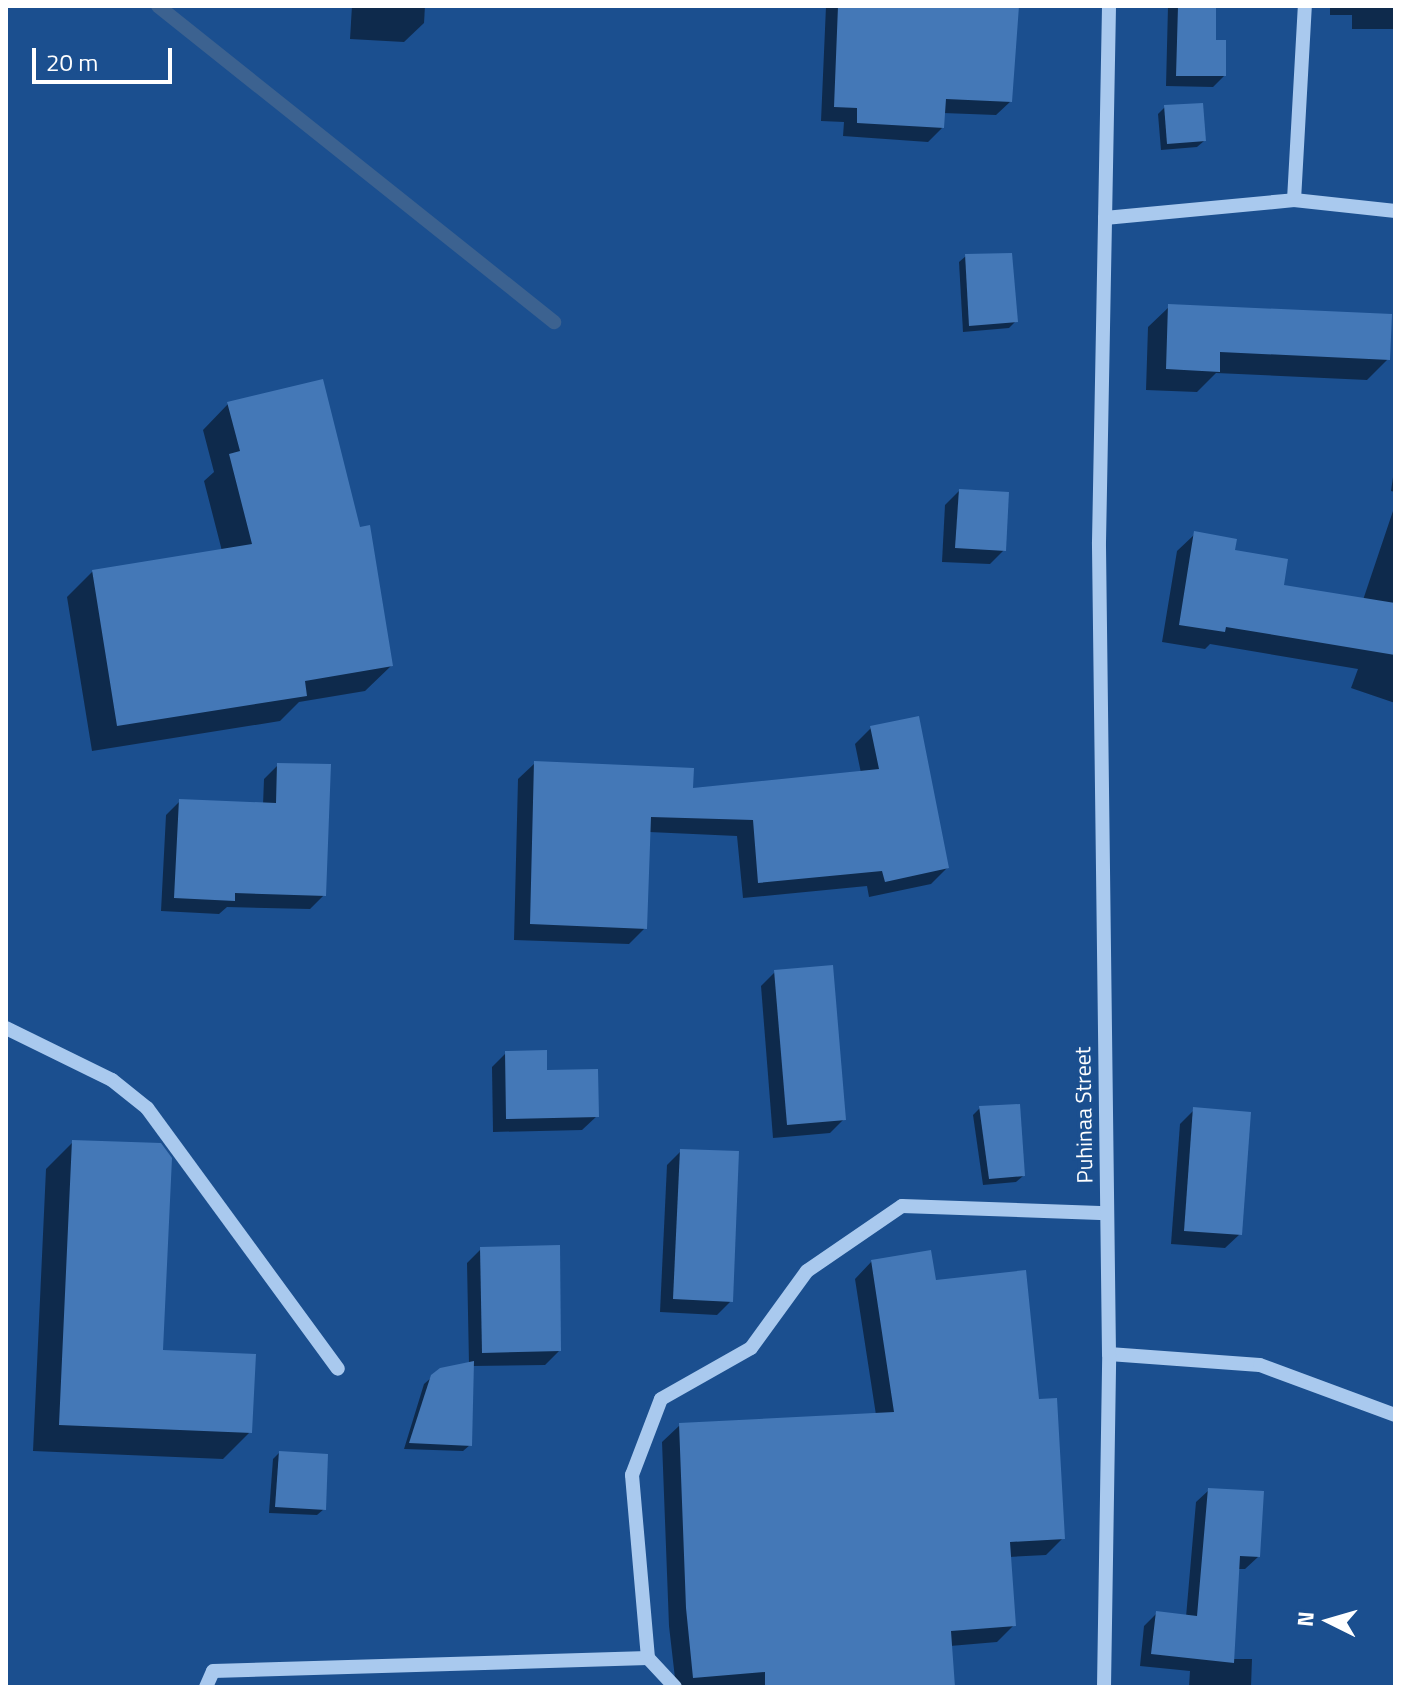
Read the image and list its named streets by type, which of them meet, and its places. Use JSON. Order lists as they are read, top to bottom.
{
  "streets": {
    "street": ["Puhinaa Street"]
  },
  "scale_bar": "20 m",
  "north": "left"
}
